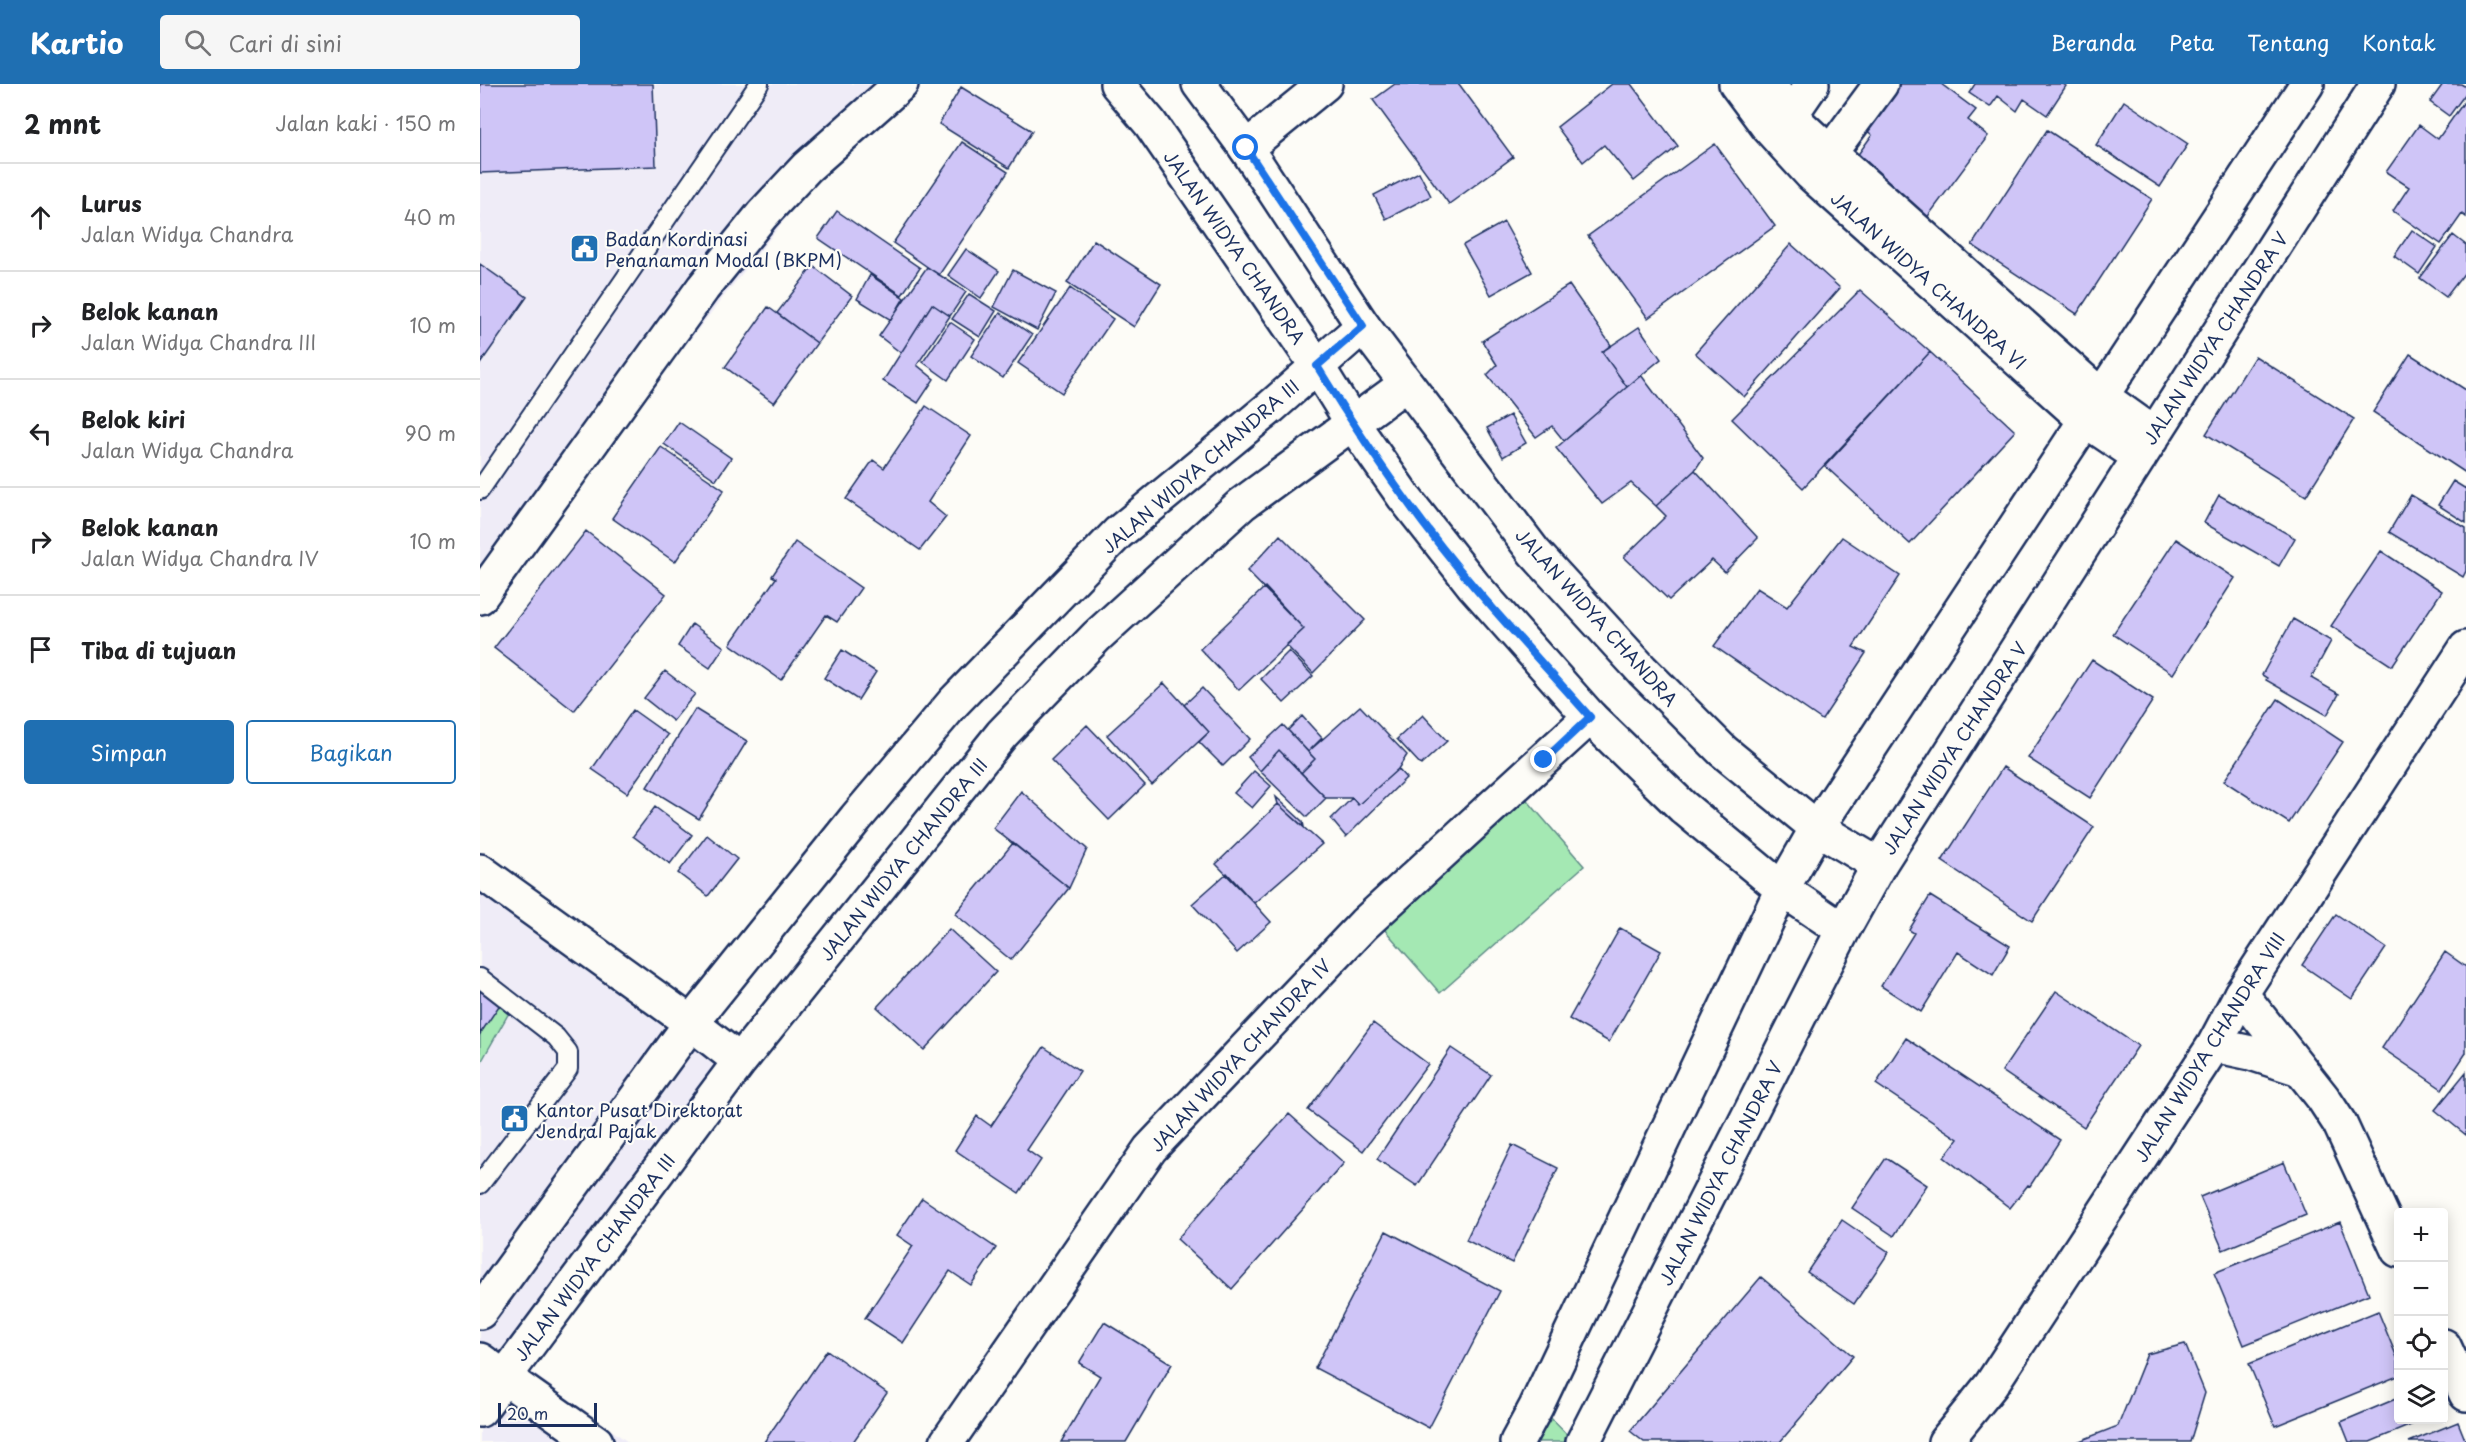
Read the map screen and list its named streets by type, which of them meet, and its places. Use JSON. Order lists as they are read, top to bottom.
{
  "streets": {
    "street": [
      "JALAN WIDYA CHANDRA",
      "JALAN WIDYA CHANDRA VI",
      "JALAN WIDYA CHANDRA V",
      "JALAN WIDYA CHANDRA III",
      "JALAN WIDYA CHANDRA VIII",
      "JALAN WIDYA CHANDRA IV"
    ]
  },
  "crossings": [
    ["JALAN WIDYA CHANDRA", "JALAN WIDYA CHANDRA V"],
    ["JALAN WIDYA CHANDRA", "JALAN WIDYA CHANDRA III"],
    ["JALAN WIDYA CHANDRA", "JALAN WIDYA CHANDRA IV"],
    ["JALAN WIDYA CHANDRA VI", "JALAN WIDYA CHANDRA V"]
  ],
  "places": {
    "public building": ["Badan Kordinasi Penanaman Modal (BKPM)", "Kantor Pusat Direktorat Jendral Pajak"]
  },
  "scale_bar": "20 m",
  "page": {
    "header": "Kartio",
    "search": "Cari di sini",
    "nav": [
      "Beranda",
      "Peta",
      "Tentang",
      "Kontak"
    ],
    "heading": ["2 mnt", "Jalan kaki · 150 m"],
    "list": [
      ["Lurus", "Jalan Widya Chandra", "40 m"],
      ["Belok kanan", "Jalan Widya Chandra III", "10 m"],
      ["Belok kiri", "Jalan Widya Chandra", "90 m"],
      ["Belok kanan", "Jalan Widya Chandra IV", "10 m"],
      "Tiba di tujuan"
    ],
    "buttons": ["Simpan", "Bagikan"],
    "map_buttons": ["+", "−"],
    "scale": "20 m"
  }
}
